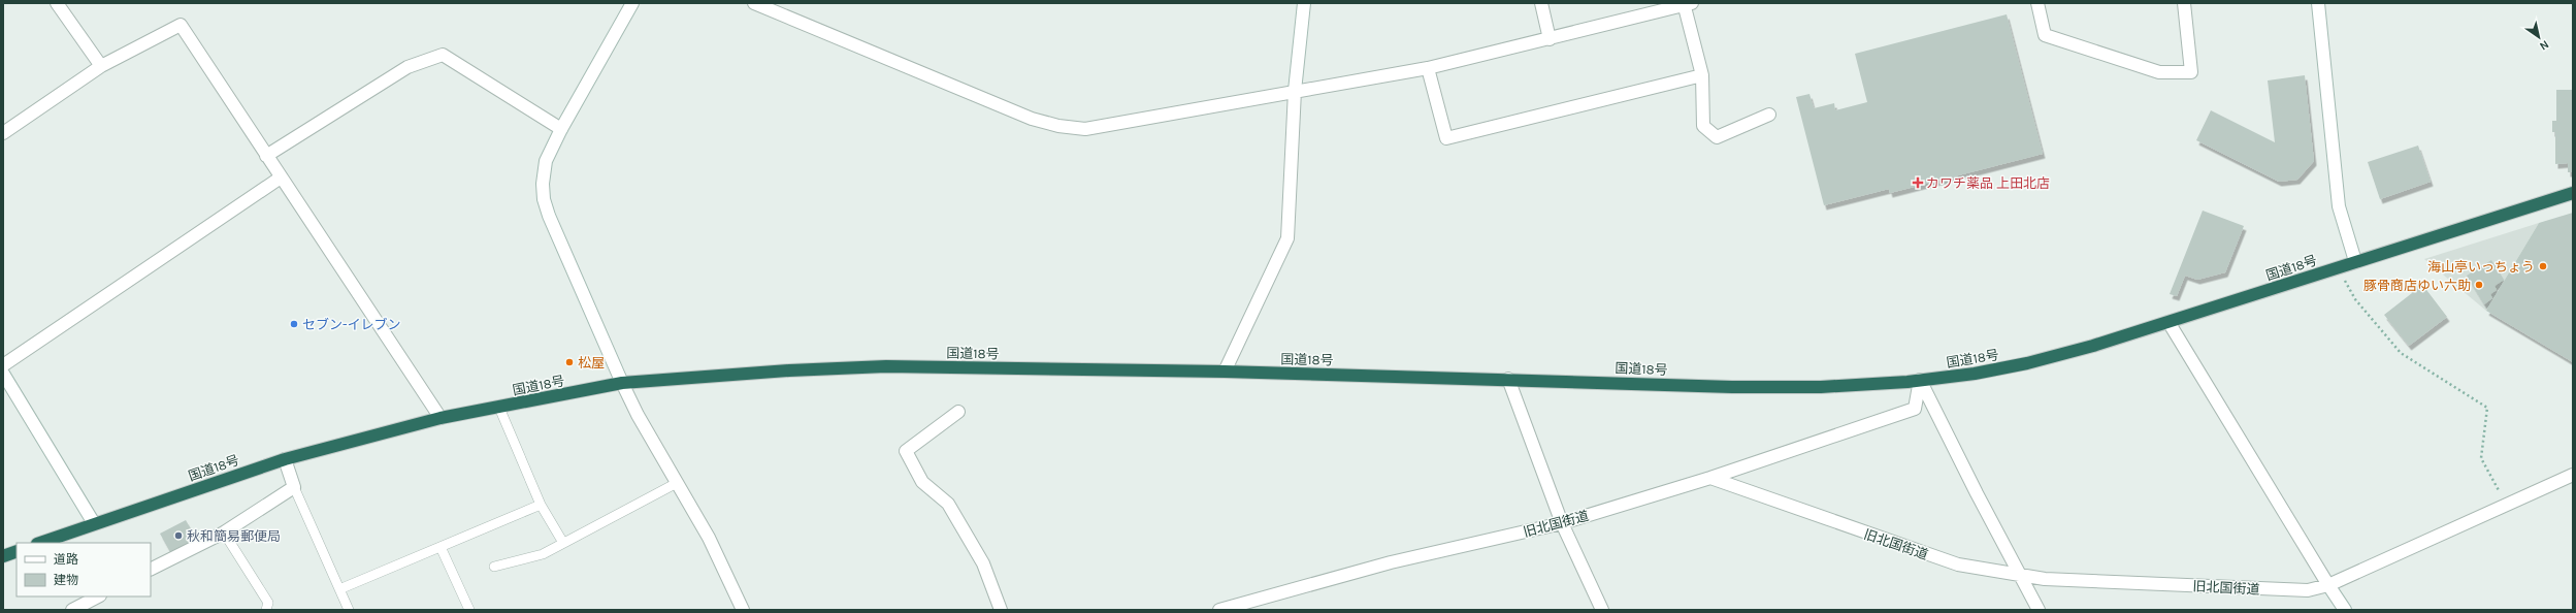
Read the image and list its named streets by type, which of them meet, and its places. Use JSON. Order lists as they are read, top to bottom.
{
  "streets": {
    "highway": ["国道18号"],
    "street": ["旧北国街道"]
  },
  "places": {
    "health": ["カワチ薬品 上田北店"],
    "other": [
      "海山亭いっちょう",
      "豚骨商店ゆい六助",
      "セブン-イレブン",
      "松屋",
      "秋和簡易郵便局"
    ]
  },
  "legend": ["道路", "建物"],
  "north": "bottom right"
}
